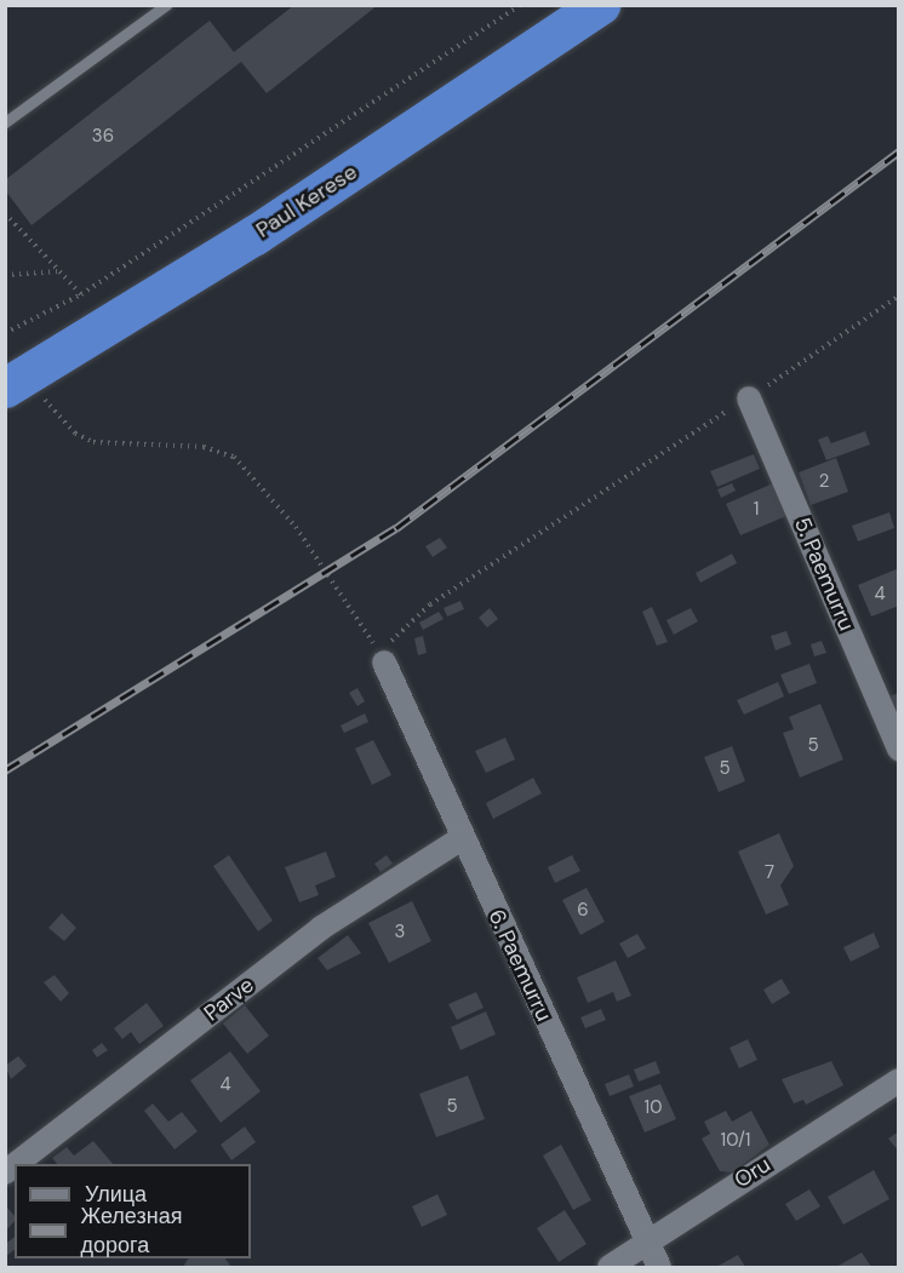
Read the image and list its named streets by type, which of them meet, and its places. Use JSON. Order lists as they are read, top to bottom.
{
  "streets": {
    "highway": ["Paul Kerese"],
    "street": [
      "5. Paemurru",
      "6. Paemurru",
      "Parve",
      "Oru"
    ]
  },
  "crossings": [
    ["6. Paemurru", "Parve"],
    ["6. Paemurru", "Oru"]
  ],
  "house_numbers": [
    "36",
    "2",
    "1",
    "4",
    "5",
    "5",
    "7",
    "6",
    "3",
    "4",
    "5",
    "10",
    "10/1"
  ],
  "legend": ["Улица", "Железная дорога"]
}
